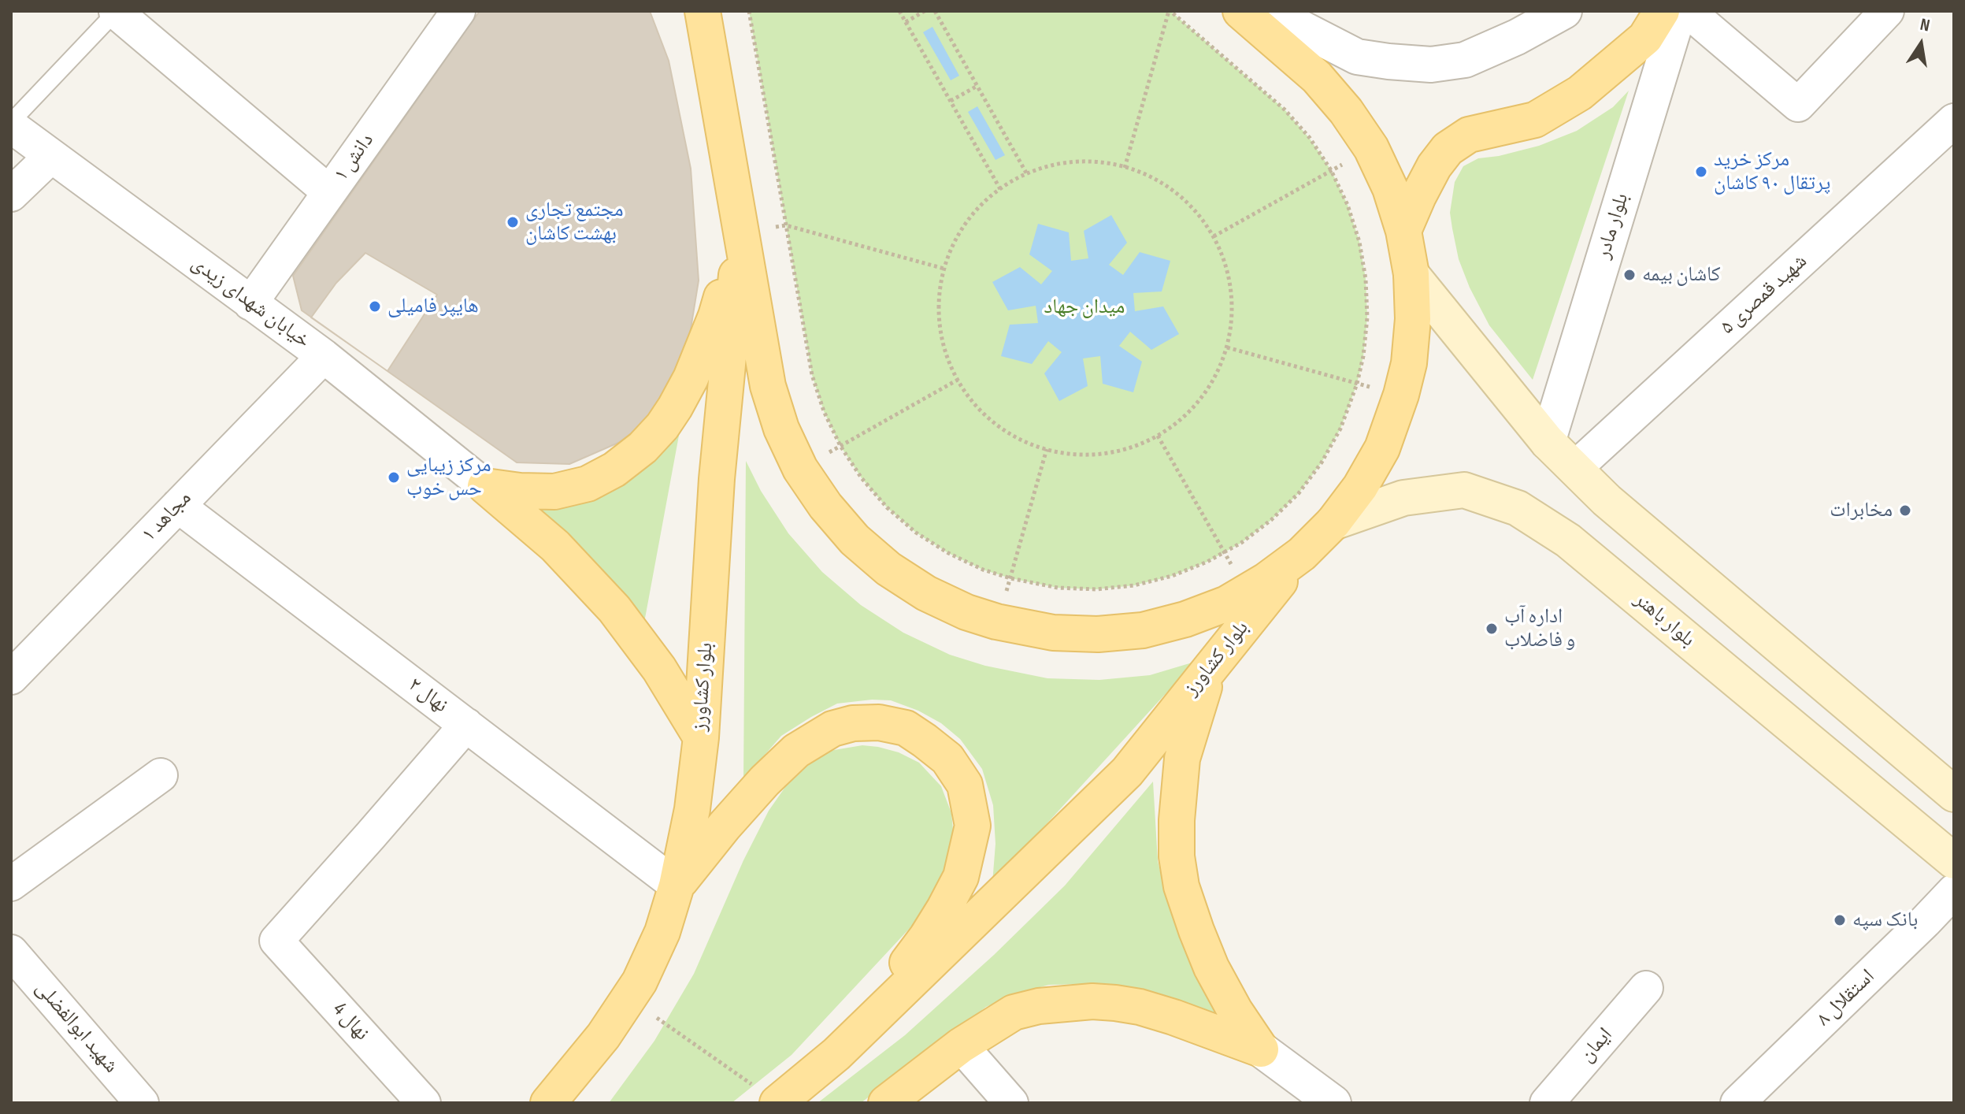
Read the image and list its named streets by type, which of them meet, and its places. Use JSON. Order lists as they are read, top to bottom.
{
  "streets": {
    "main road": ["بلوار باهنر", "بلوار کشاورز"],
    "street": [
      "دانش ۱",
      "بلوار مادر",
      "شهید قمصری ۵",
      "خیابان شهدای زیدی",
      "مجاهد ۱",
      "نهال ۲",
      "استقلال ۸",
      "نهال 4",
      "شهید ابوالفضلی",
      "ایمان"
    ]
  },
  "crossings": [
    ["دانش ۱", "خیابان شهدای زیدی"],
    ["خیابان شهدای زیدی", "مجاهد ۱"],
    ["مجاهد ۱", "نهال ۲"],
    ["بلوار کشاورز", "نهال ۲"],
    ["نهال ۲", "نهال 4"]
  ],
  "parks": ["میدان جهاد"],
  "places": [
    "مرکز خرید پرتقال ۹۰ کاشان",
    "مجتمع تجاری بهشت کاشان",
    "کاشان بیمه",
    "هایپر فامیلی",
    "مرکز زیبایی حس خوب",
    "مخابرات",
    "اداره آب و فاضلاب",
    "بانک سپه"
  ],
  "north": "top"
}
